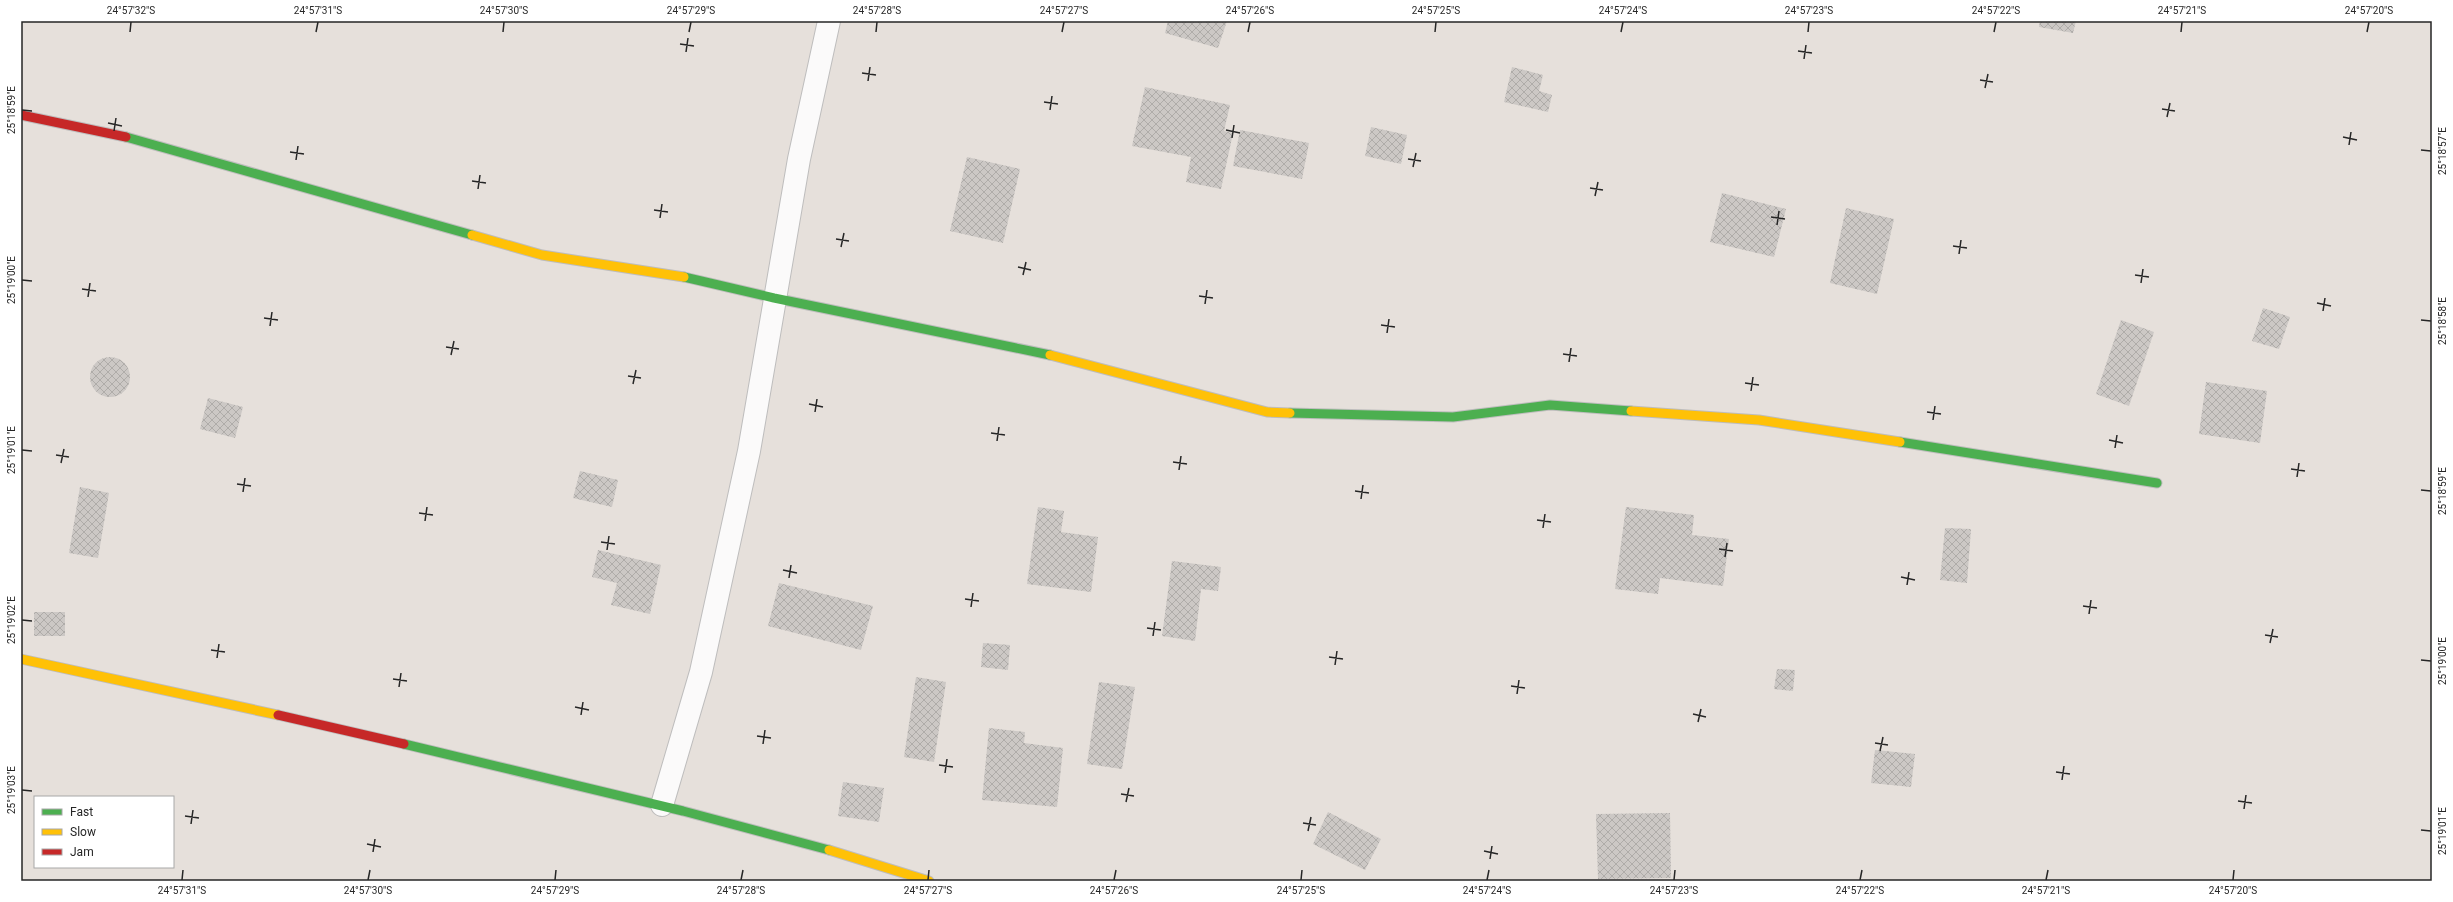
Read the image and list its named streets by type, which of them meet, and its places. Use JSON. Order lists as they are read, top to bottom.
{
  "legend": ["Fast", "Slow", "Jam"],
  "coordinates": [
    "24°57'32\"S",
    "24°57'31\"S",
    "24°57'30\"S",
    "24°57'29\"S",
    "24°57'28\"S",
    "24°57'27\"S",
    "24°57'26\"S",
    "24°57'25\"S",
    "24°57'24\"S",
    "24°57'23\"S",
    "24°57'22\"S",
    "24°57'21\"S",
    "24°57'20\"S",
    "25°18'59\"E",
    "25°18'57\"E",
    "25°19'00\"E",
    "25°18'58\"E",
    "25°19'01\"E",
    "25°19'02\"E",
    "25°19'03\"E"
  ]
}
